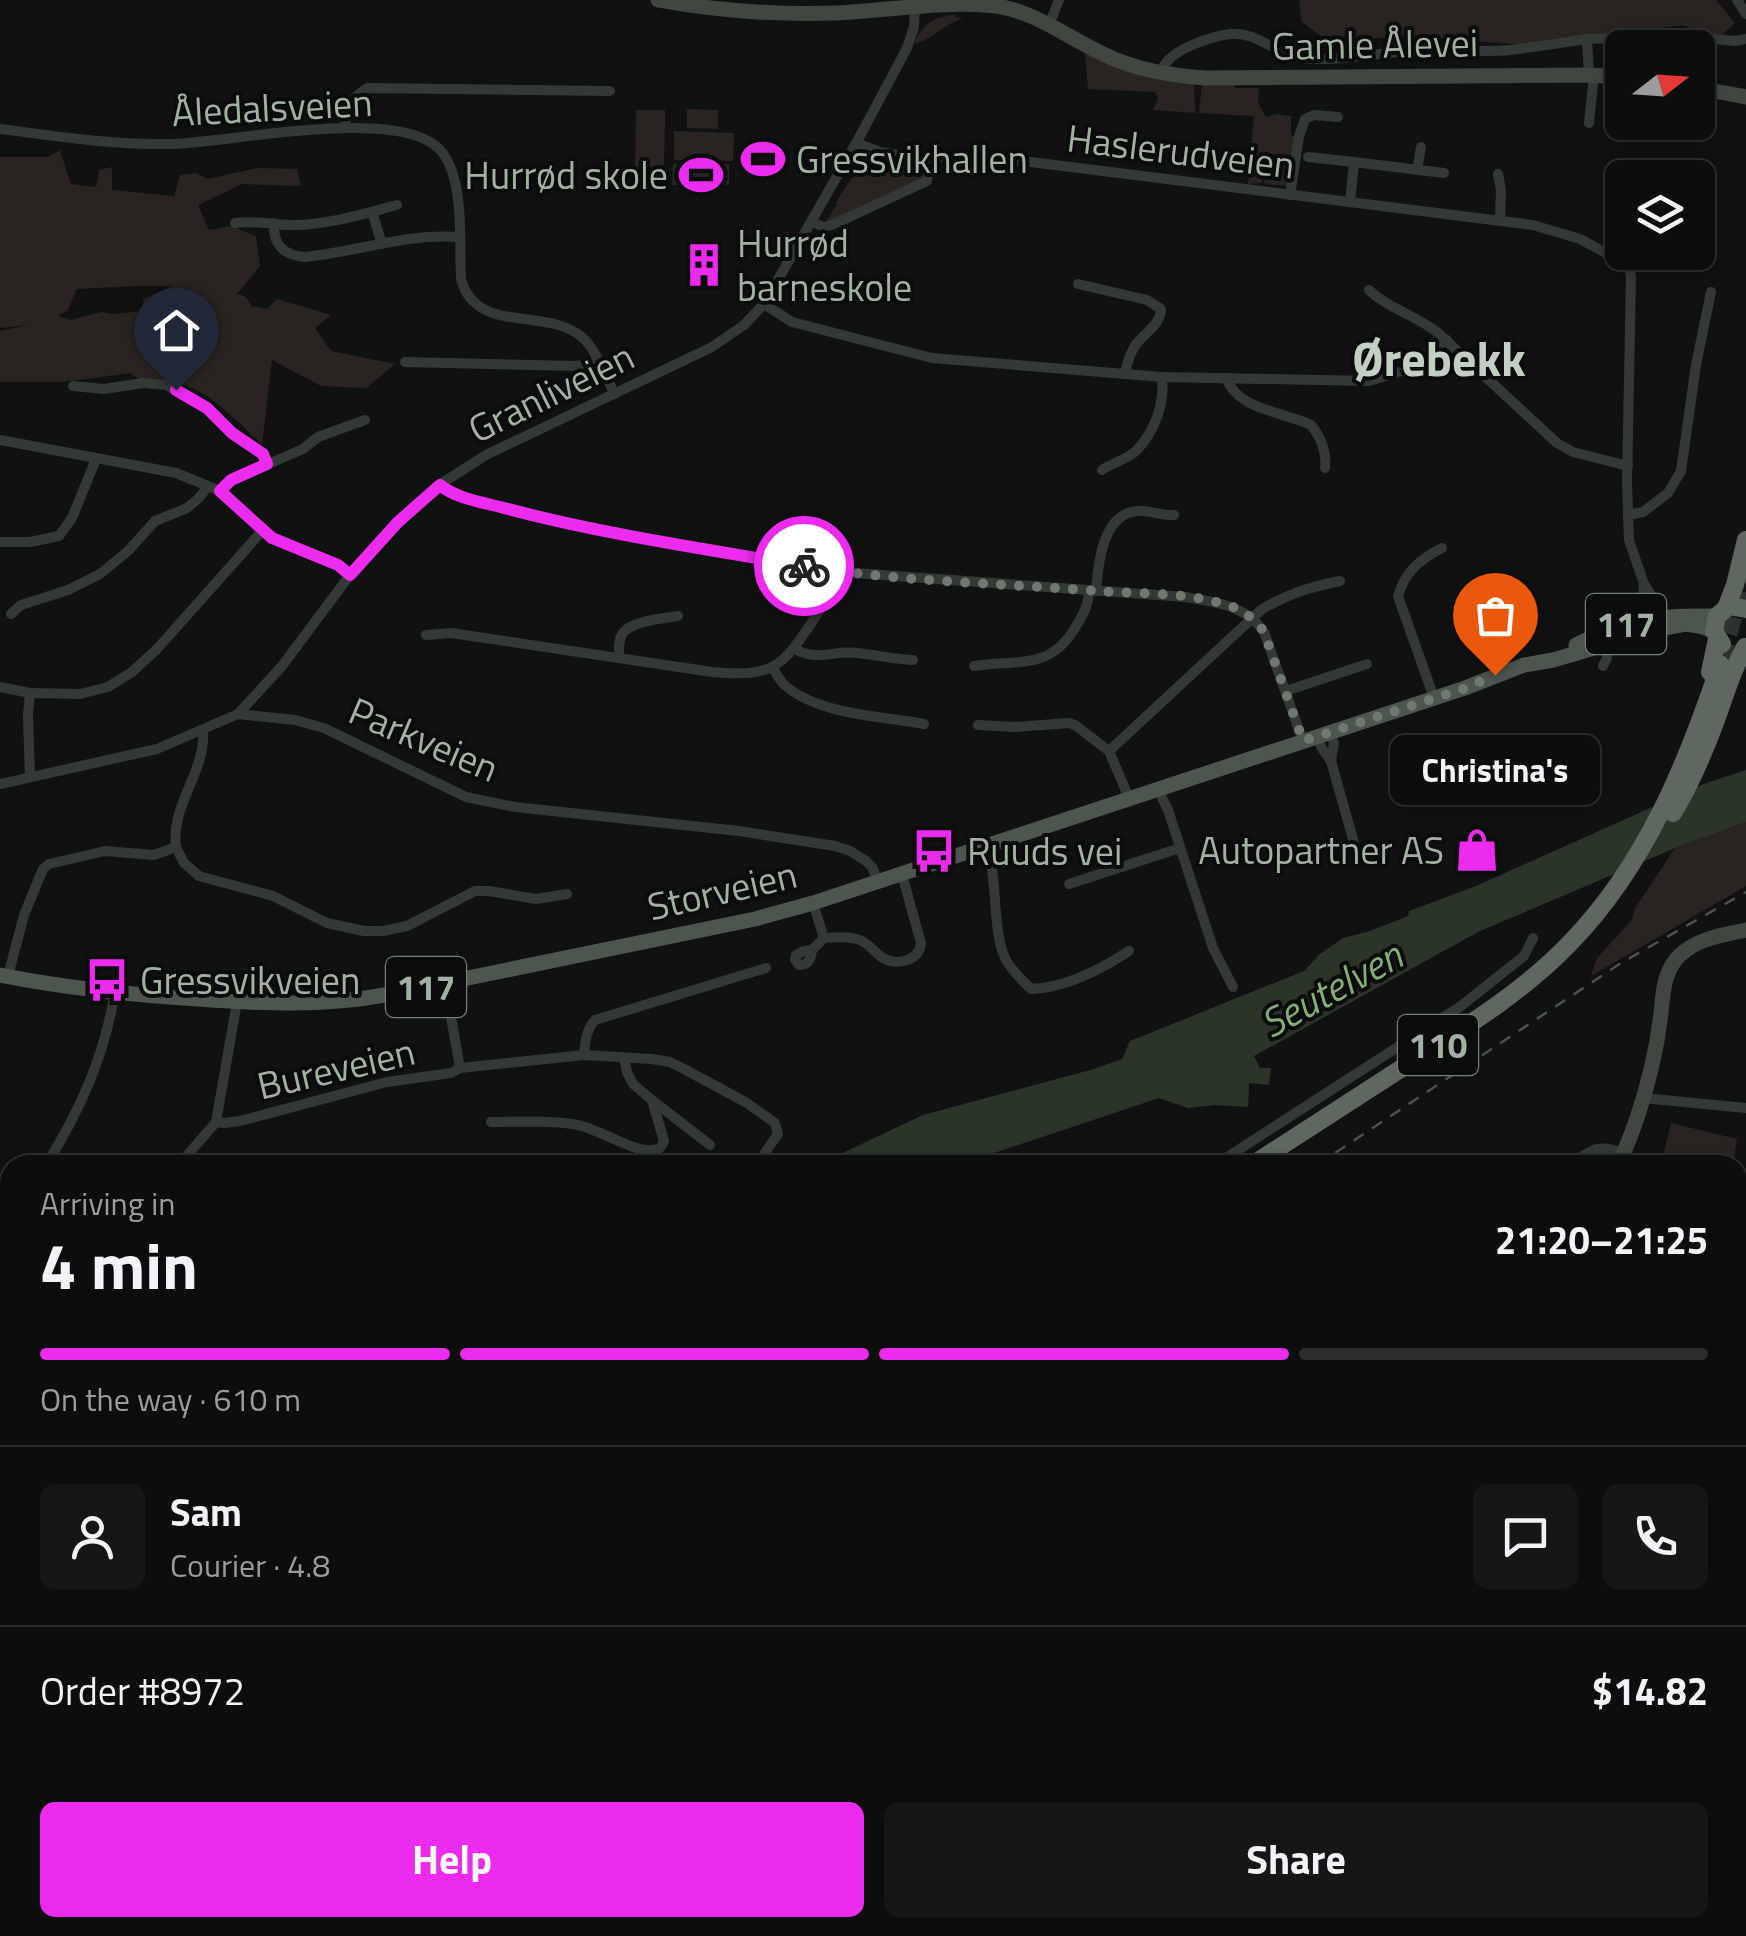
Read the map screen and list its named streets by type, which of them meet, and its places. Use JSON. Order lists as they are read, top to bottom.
{
  "streets": {
    "highway": ["110"],
    "main road": ["Gamle Ålevei", "117", "Storveien"],
    "street": [
      "Åledalsveien",
      "Haslerudveien",
      "Granliveien",
      "Parkveien",
      "Bureveien"
    ]
  },
  "crossings": [
    ["Gamle Ålevei", "Granliveien"],
    ["Åledalsveien", "Granliveien"],
    ["Haslerudveien", "Granliveien"],
    ["Granliveien", "Parkveien"],
    ["Parkveien", "Storveien"],
    ["Storveien", "110"]
  ],
  "districts": ["Ørebekk"],
  "water": ["Seutelven"],
  "places": {
    "sports": ["Gressvikhallen", "Hurrød skole"],
    "building": ["Hurrød barneskole"],
    "other": ["Christina's"],
    "shop": ["Autopartner AS"],
    "bus stop": ["Ruuds vei", "Gressvikveien"]
  },
  "north": "right",
  "page": {
    "bubble": "Christina's",
    "heading": ["4 min", "Arriving in", "21:20–21:25"],
    "panel": [
      "Sam",
      "Courier · 4.8",
      "Order #8972",
      "$14.82"
    ],
    "bar": "On the way · 610 m",
    "buttons": ["Help", "Share"]
  }
}
